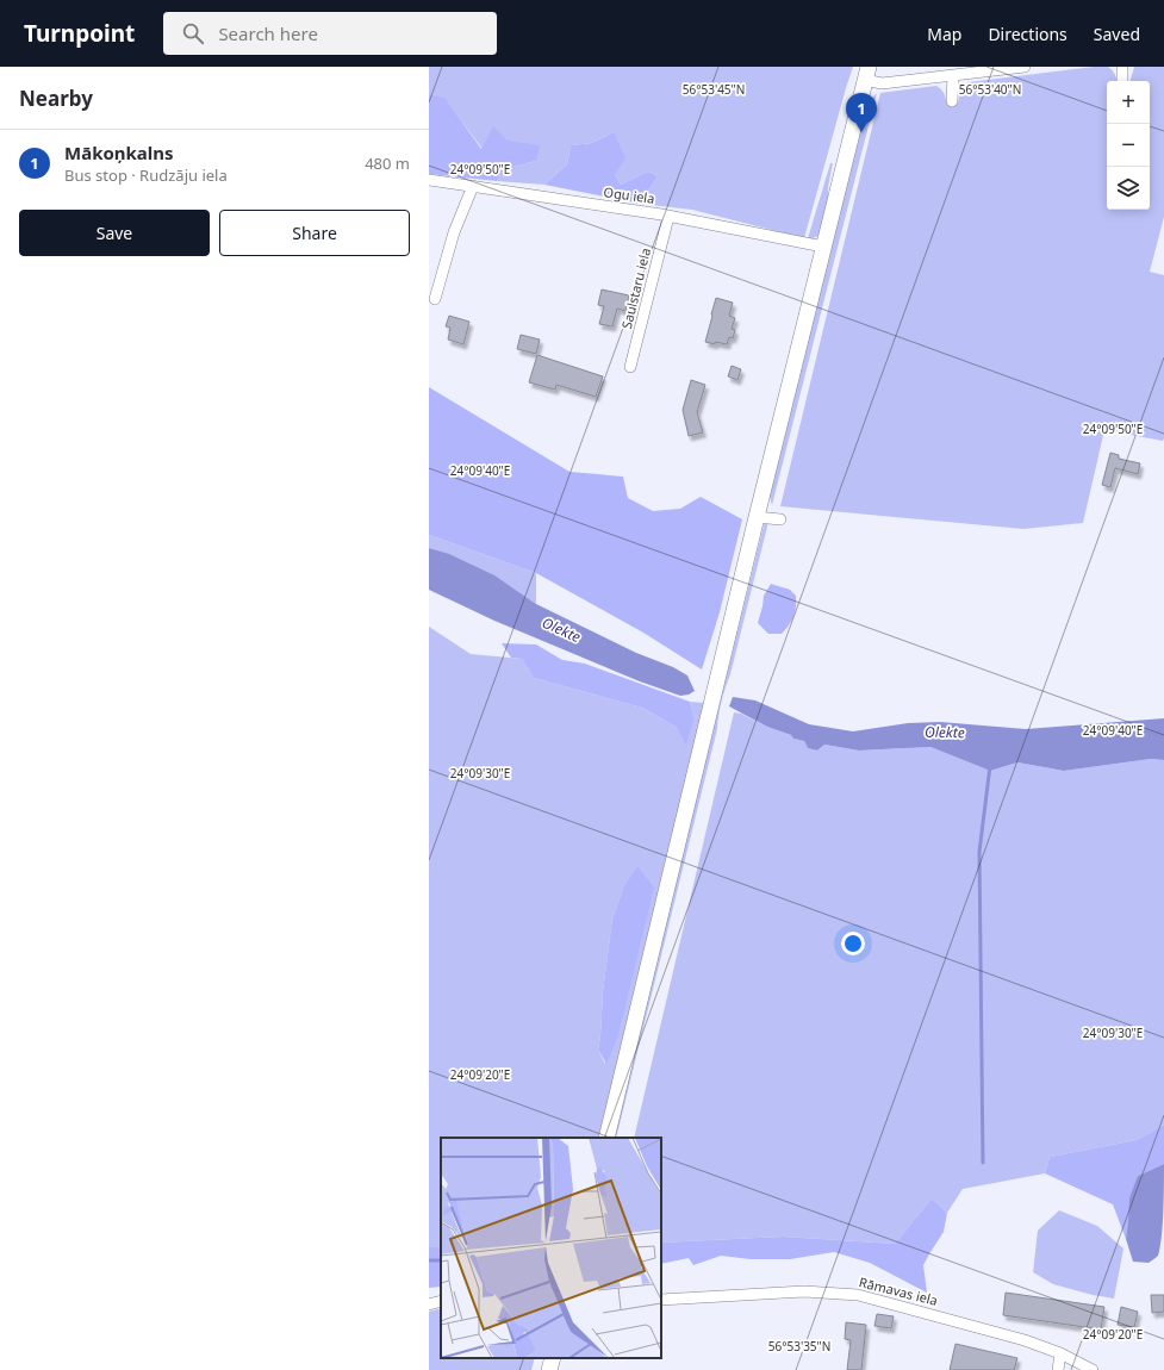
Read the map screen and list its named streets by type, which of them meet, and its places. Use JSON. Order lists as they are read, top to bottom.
{
  "streets": {
    "street": ["Ogu iela", "Saulstaru iela", "Rāmavas iela"]
  },
  "crossings": [
    ["Ogu iela", "Saulstaru iela"]
  ],
  "water": ["Olekte"],
  "page": {
    "header": "Turnpoint",
    "search": "Search here",
    "nav": ["Map", "Directions", "Saved"],
    "heading": "Nearby",
    "map_buttons": ["+", "−"],
    "pins": "1",
    "list": [
      {
        "mark": "1",
        "name": "Mākoņkalns",
        "note": "Bus stop · Rudzāju iela",
        "value": "480 m"
      }
    ],
    "buttons": ["Save", "Share"]
  },
  "coordinates": [
    "56°53'45\"N",
    "56°53'40\"N",
    "24°09'50\"E",
    "24°09'40\"E",
    "24°09'30\"E",
    "24°09'20\"E",
    "56°53'35\"N"
  ]
}
